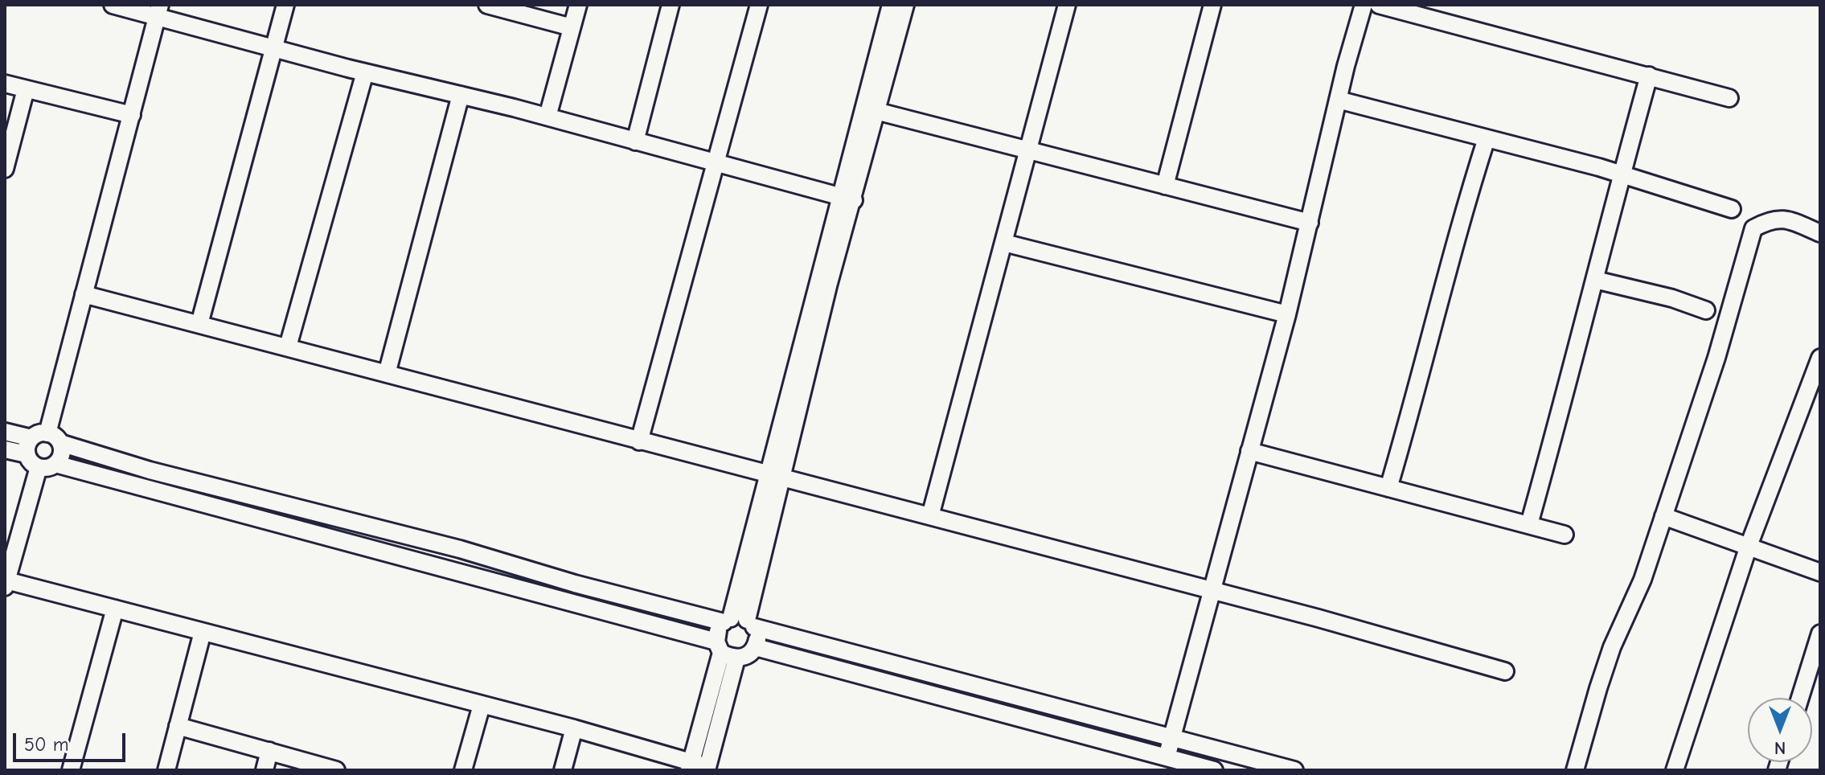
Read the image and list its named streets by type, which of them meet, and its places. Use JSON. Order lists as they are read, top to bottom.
{
  "scale_bar": "50 m",
  "north": "bottom"
}
